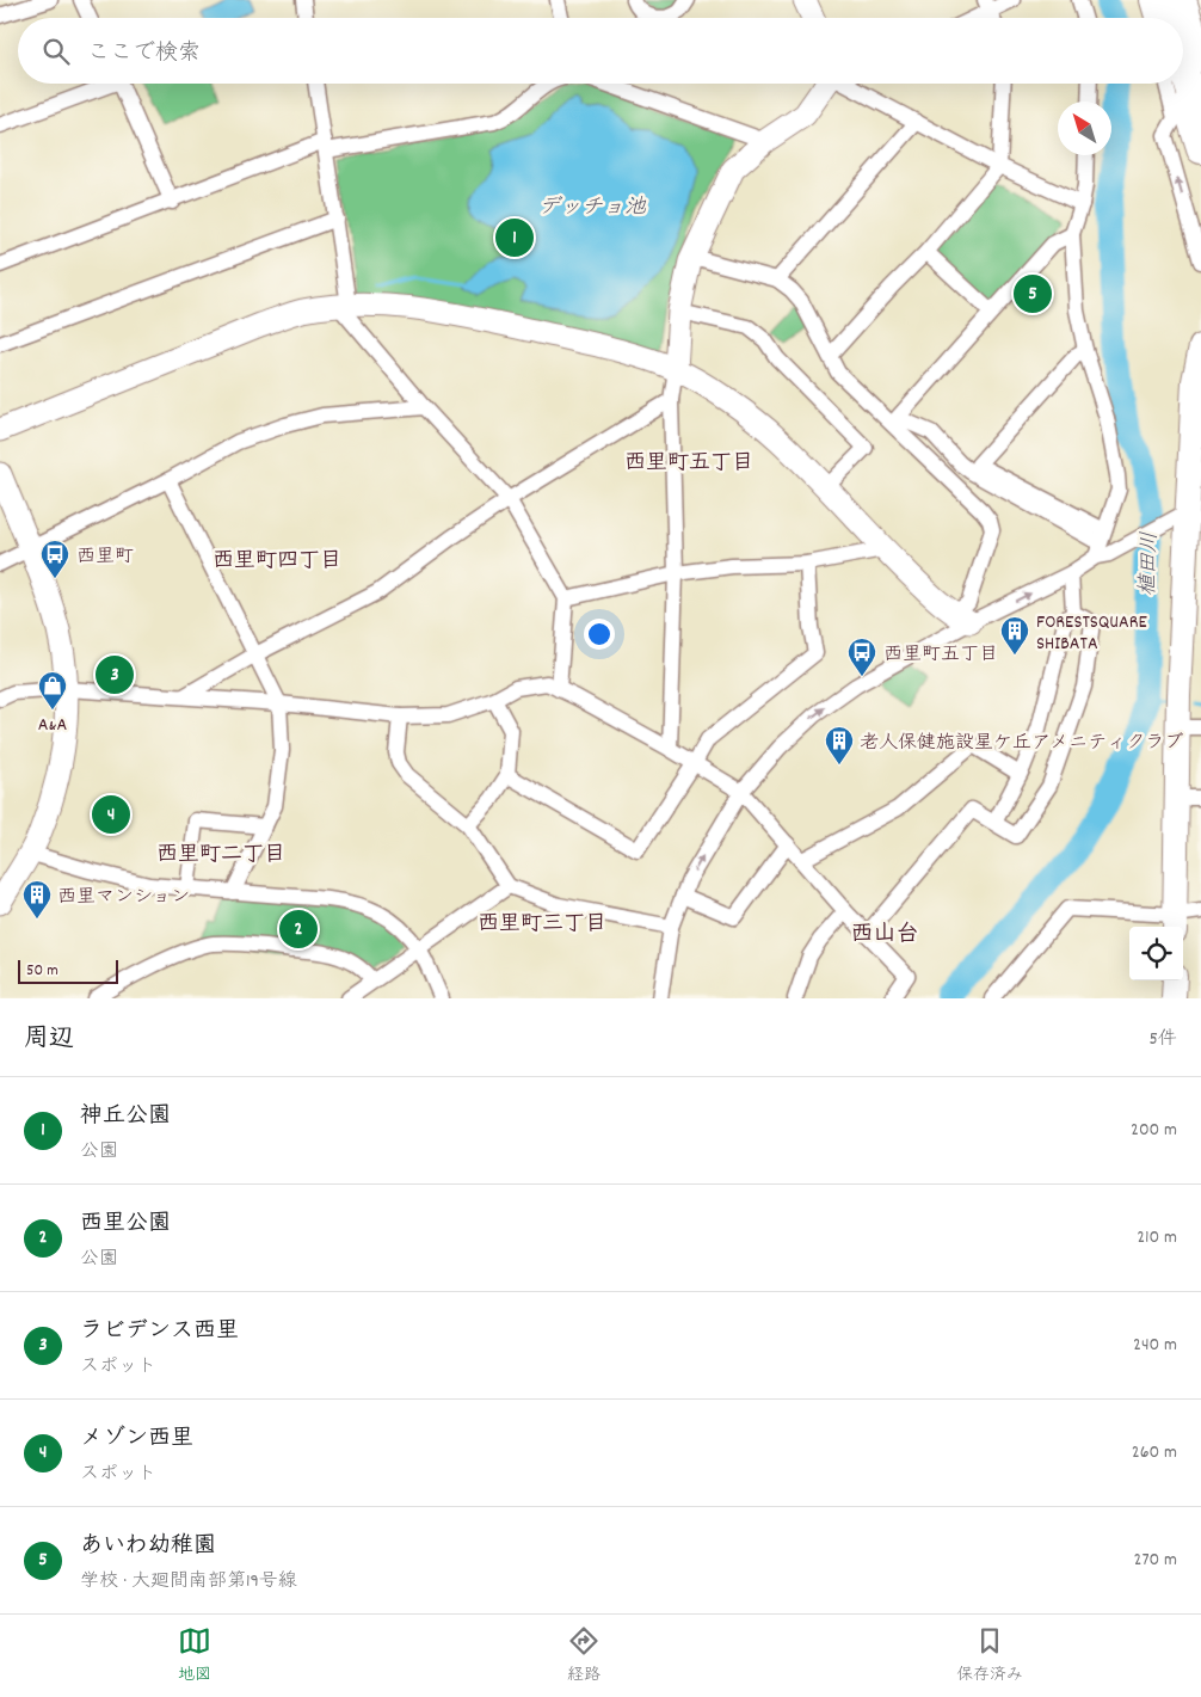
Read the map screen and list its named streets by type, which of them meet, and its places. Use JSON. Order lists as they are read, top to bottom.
{
  "districts": [
    "西里町五丁目",
    "西里町四丁目",
    "西里町二丁目",
    "西里町三丁目",
    "西山台"
  ],
  "water": ["デッチョ池", "植田川"],
  "places": {
    "bus stop": ["西里町", "西里町五丁目"],
    "building": ["FORESTSQUARE SHIBATA", "老人保健施設星ケ丘アメニティクラブ", "西里マンション"],
    "shop": ["A&A"]
  },
  "scale_bar": "50 m",
  "north": "top left",
  "page": {
    "search": "ここで検索",
    "pins": [
      "1",
      "5",
      "3",
      "4",
      "2"
    ],
    "scale": "50 m",
    "heading": ["周辺", "5件"],
    "list": [
      {
        "mark": "1",
        "name": "神丘公園",
        "note": "公園",
        "value": "200 m"
      },
      {
        "mark": "2",
        "name": "西里公園",
        "note": "公園",
        "value": "210 m"
      },
      {
        "mark": "3",
        "name": "ラビデンス西里",
        "note": "スポット",
        "value": "240 m"
      },
      {
        "mark": "4",
        "name": "メゾン西里",
        "note": "スポット",
        "value": "260 m"
      },
      {
        "mark": "5",
        "name": "あいわ幼稚園",
        "note": "学校 · 大廻間南部第19号線",
        "value": "270 m"
      }
    ],
    "nav": ["地図", "経路", "保存済み"]
  }
}
